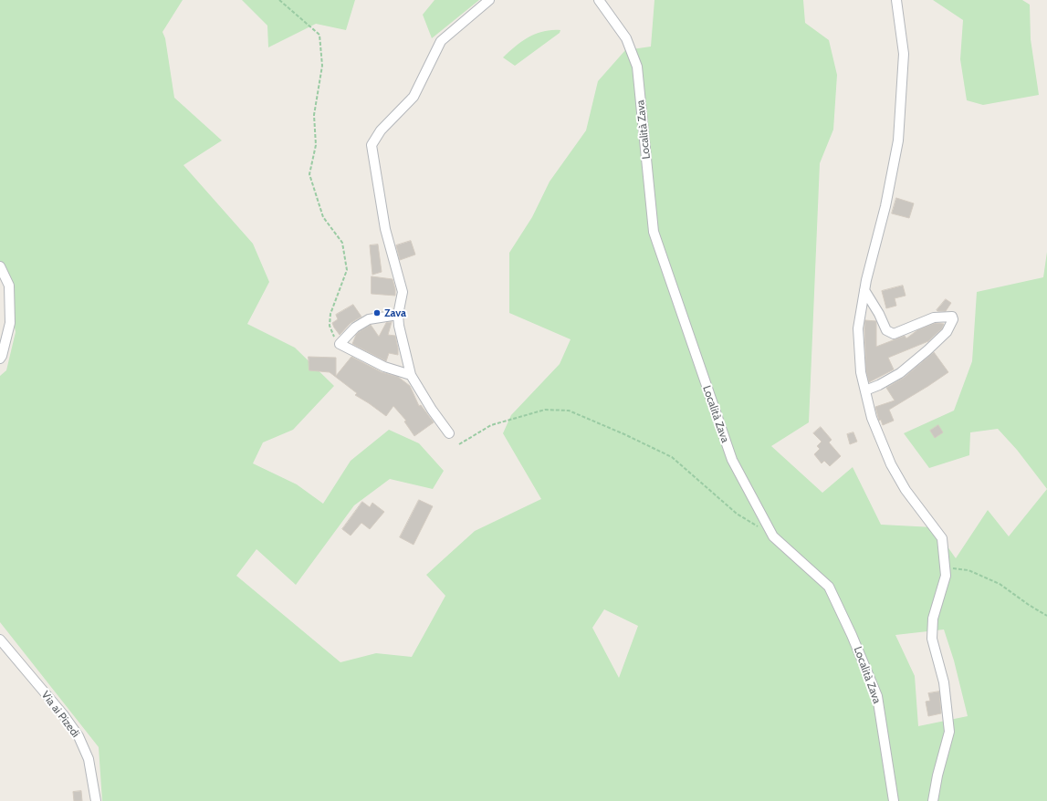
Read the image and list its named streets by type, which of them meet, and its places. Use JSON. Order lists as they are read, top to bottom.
{
  "streets": {
    "street": ["Località Zava", "Via ai Pizedi"]
  },
  "places": ["Zava"]
}
